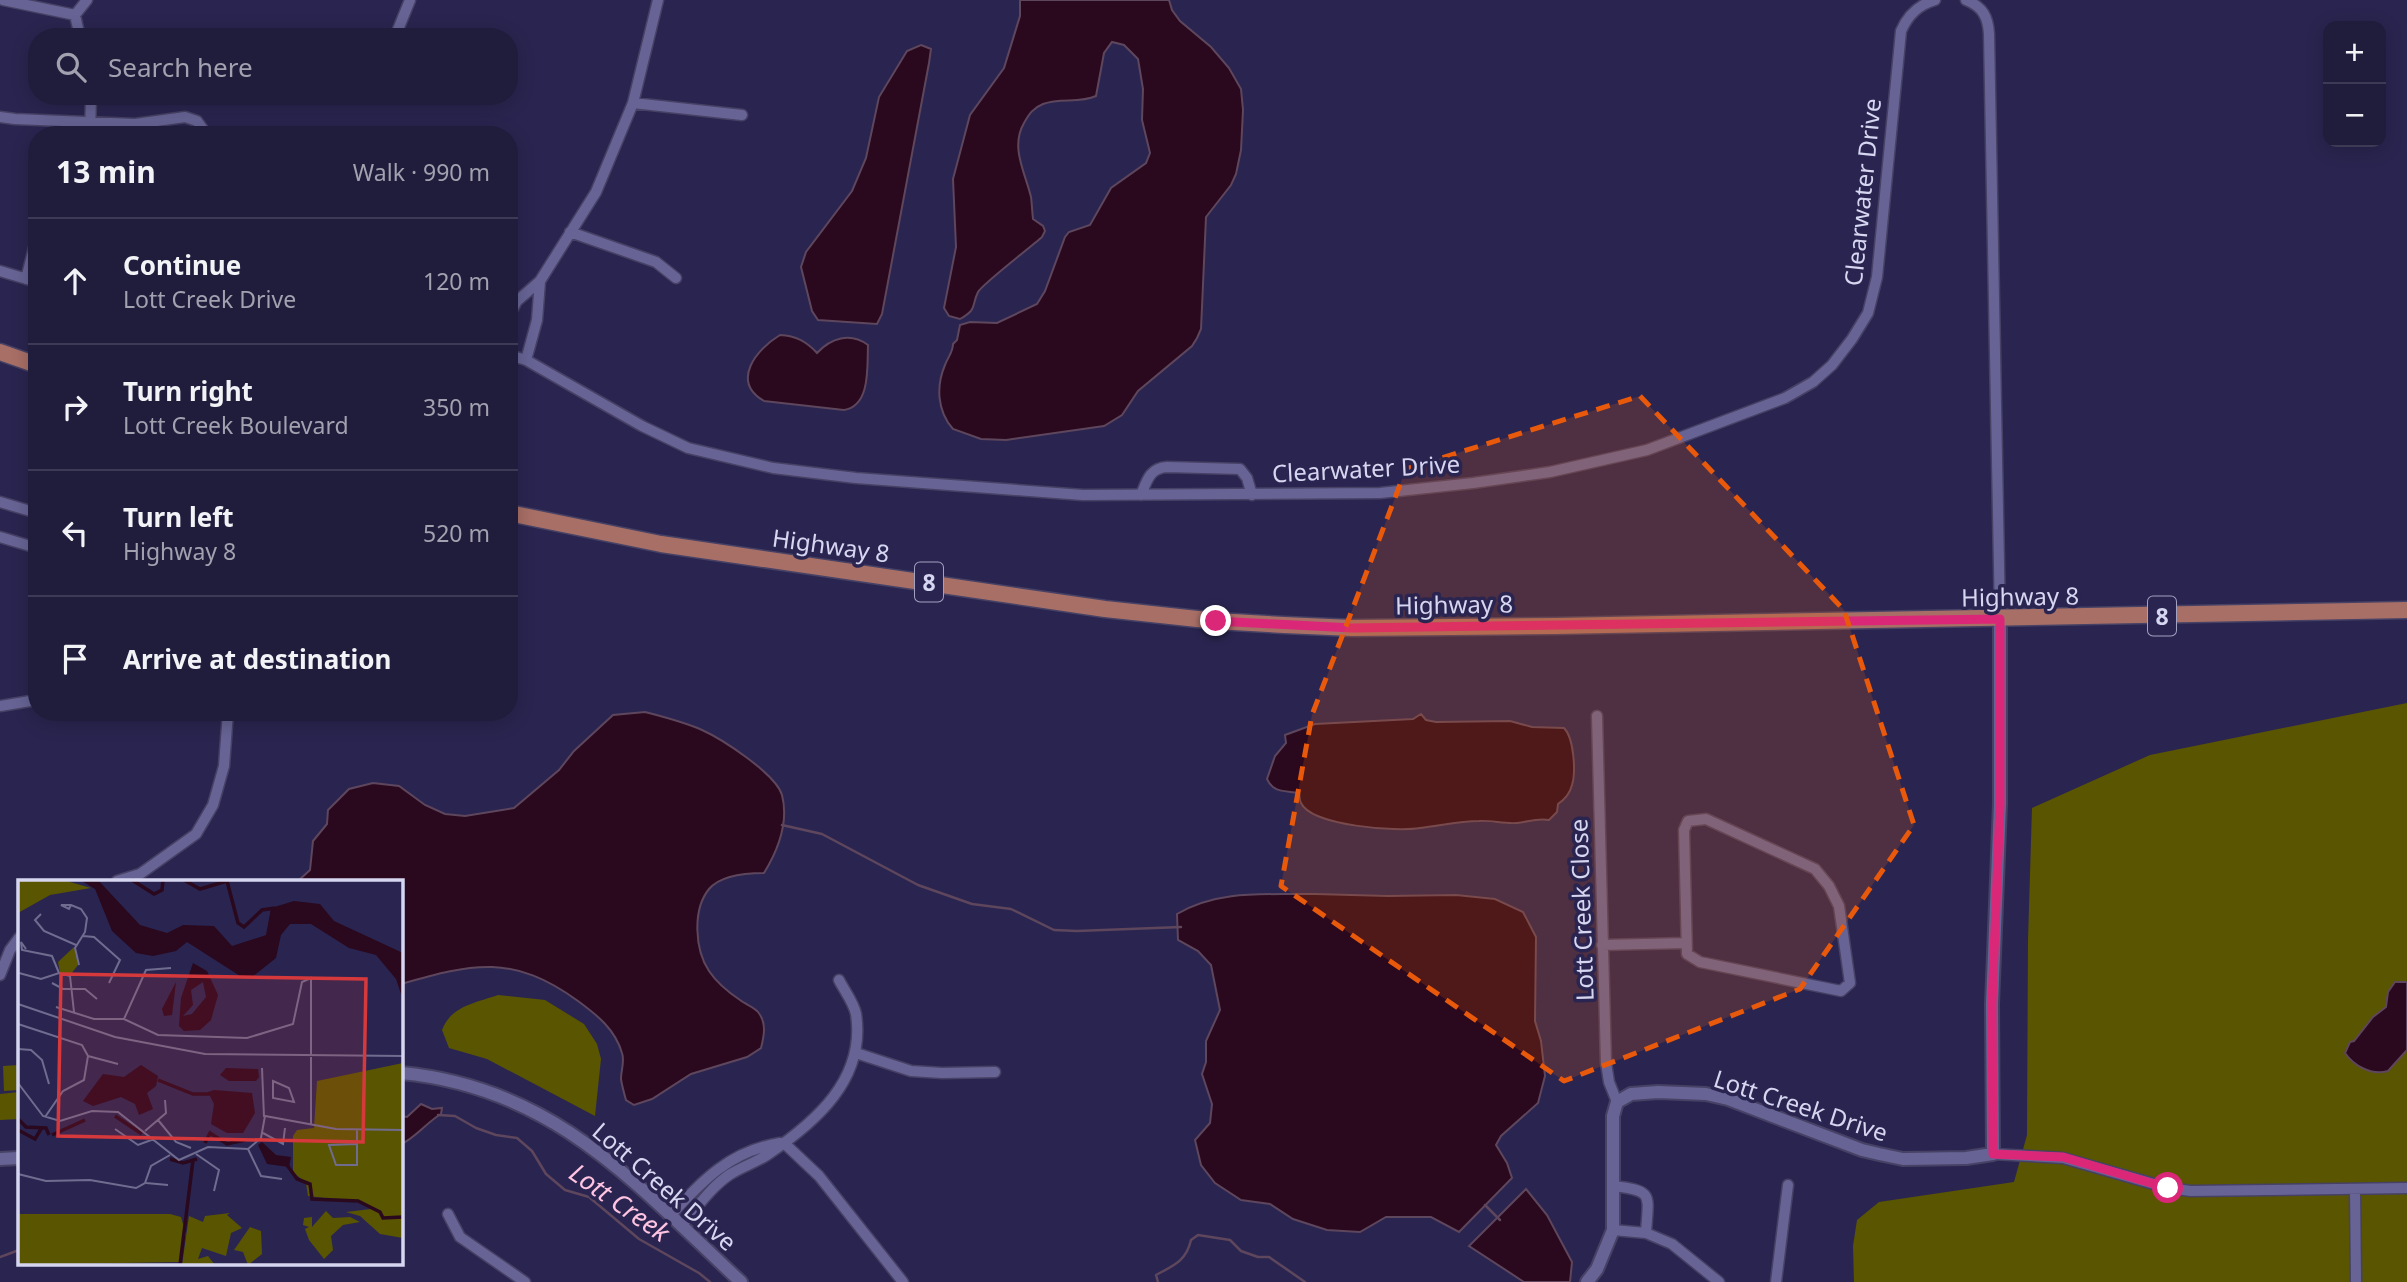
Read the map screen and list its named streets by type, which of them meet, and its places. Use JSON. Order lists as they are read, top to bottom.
{
  "streets": {
    "main road": ["Highway 8", "8"],
    "street": ["Clearwater Drive", "Lott Creek Close", "Lott Creek Drive"]
  },
  "crossings": [
    ["Lott Creek Close", "Lott Creek Drive"]
  ],
  "water": ["Lott Creek"],
  "page": {
    "map_buttons": ["+", "−"],
    "search": "Search here",
    "heading": ["13 min", "Walk · 990 m"],
    "list": [
      ["Continue", "Lott Creek Drive", "120 m"],
      ["Turn right", "Lott Creek Boulevard", "350 m"],
      ["Turn left", "Highway 8", "520 m"],
      "Arrive at destination"
    ]
  }
}
